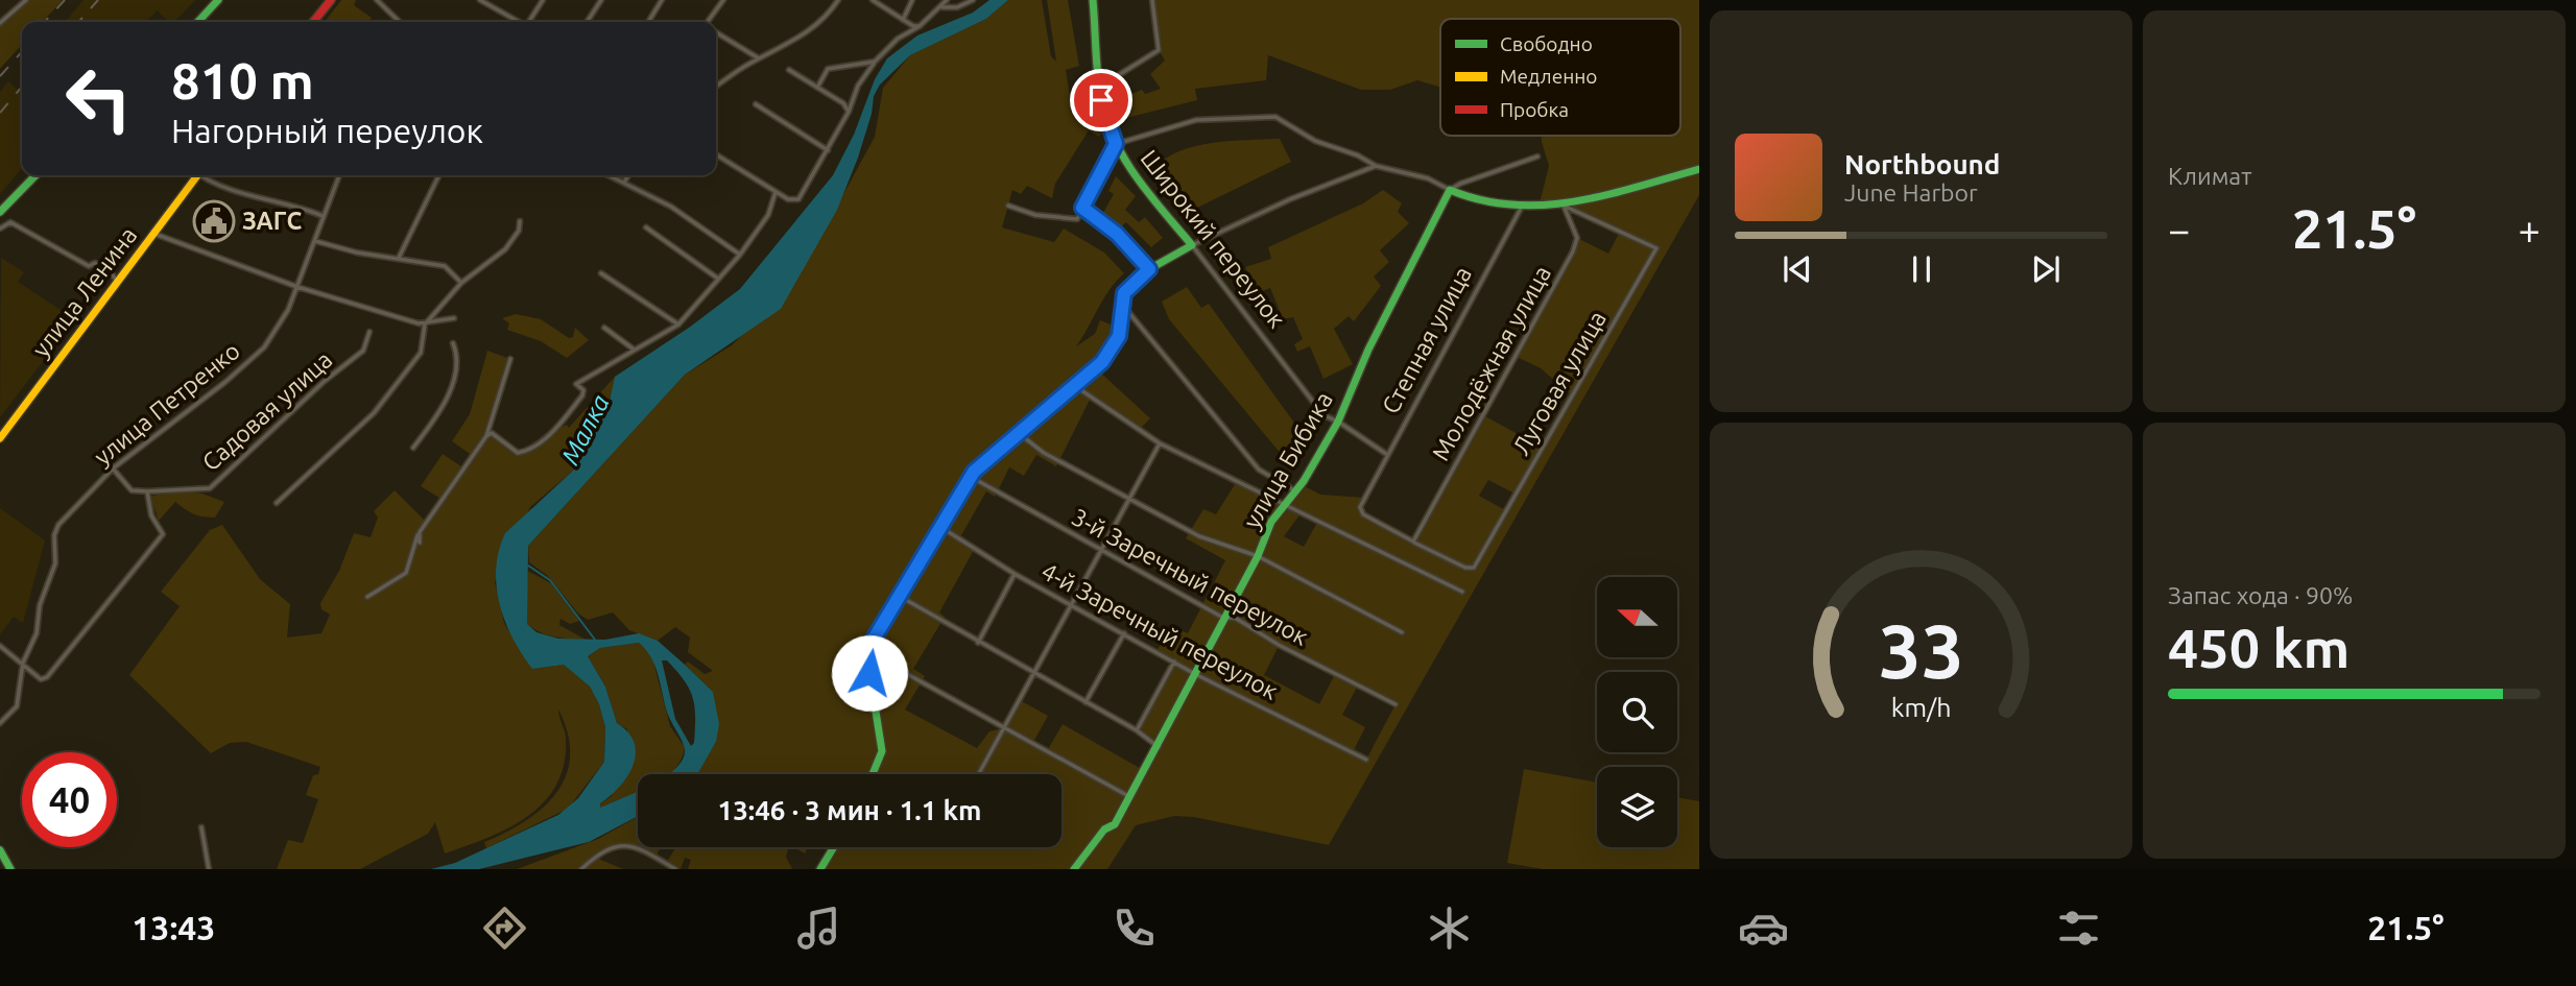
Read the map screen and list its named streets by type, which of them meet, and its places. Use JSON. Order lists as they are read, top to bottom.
{
  "streets": {
    "street": [
      "Широкий переулок",
      "улица Ленина",
      "Степная улица",
      "Молодёжная улица",
      "Луговая улица",
      "улица Петренко",
      "Садовая улица",
      "улица Бибика",
      "3-й Заречный переулок",
      "4-й Заречный переулок"
    ]
  },
  "crossings": [
    ["Широкий переулок", "Степная улица"],
    ["Широкий переулок", "улица Бибика"],
    ["Степная улица", "Молодёжная улица"],
    ["Степная улица", "Луговая улица"],
    ["Молодёжная улица", "Луговая улица"],
    ["улица Бибика", "3-й Заречный переулок"],
    ["улица Бибика", "4-й Заречный переулок"]
  ],
  "water": ["Малка"],
  "places": {
    "public building": ["ЗАГС"]
  },
  "legend": ["Свободно", "Медленно", "Пробка"],
  "north": "left",
  "page": {
    "tile": [
      "Климат",
      ["Запас хода · 90%", "450 km"]
    ],
    "turn": ["810 m", "Нагорный переулок"],
    "song": ["Northbound", "June Harbor"],
    "heat": ["−", "21.5°", "+"],
    "limit": "40",
    "trip": "13:46 · 3 мин · 1.1 km",
    "tabs": ["13:43", "21.5°"],
    "gauge": ["33", "km/h"]
  }
}
